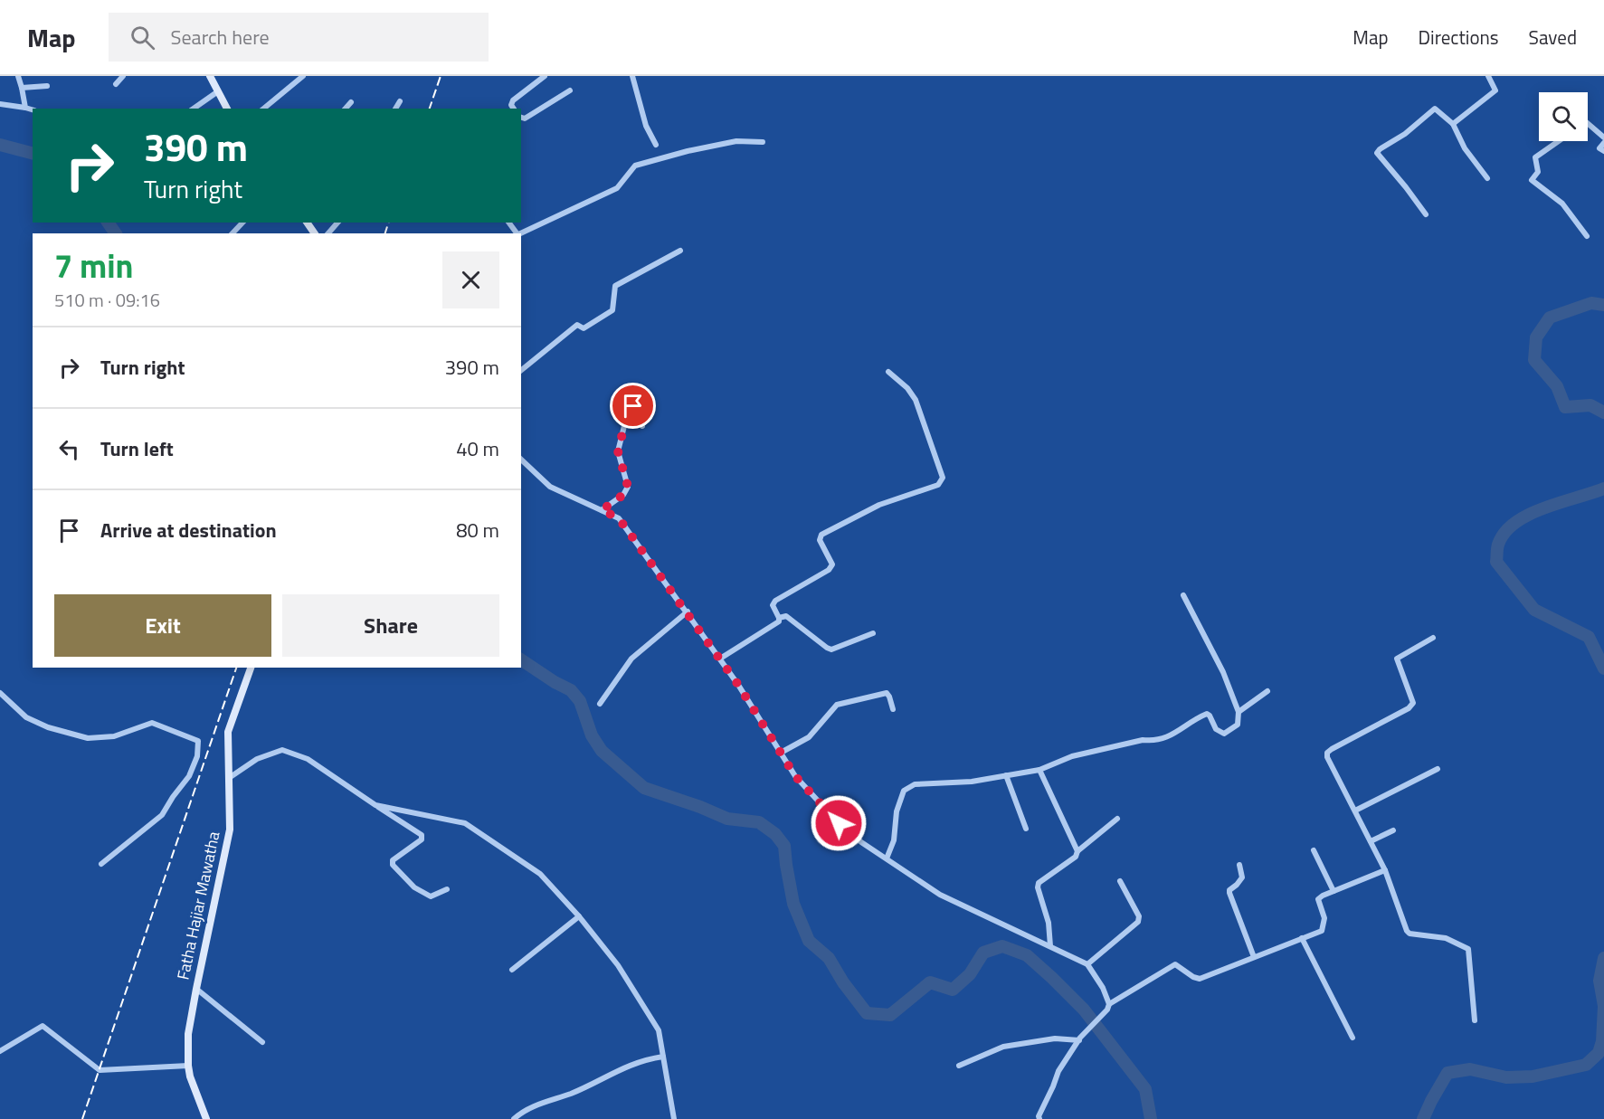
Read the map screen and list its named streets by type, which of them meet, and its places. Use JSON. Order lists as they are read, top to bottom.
{
  "streets": {
    "street": ["Fatha Hajiar Mawatha"]
  },
  "page": {
    "header": "Map",
    "search": "Search here",
    "nav": ["Map", "Directions", "Saved"],
    "turn": ["390 m", "Turn right"],
    "heading": ["7 min", "510 m · 09:16"],
    "list": [
      {
        "name": "Turn right",
        "value": "390 m"
      },
      {
        "name": "Turn left",
        "value": "40 m"
      },
      {
        "name": "Arrive at destination",
        "value": "80 m"
      }
    ],
    "buttons": ["Exit", "Share"]
  }
}
